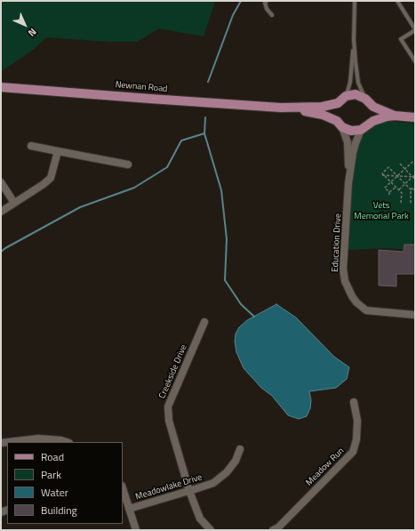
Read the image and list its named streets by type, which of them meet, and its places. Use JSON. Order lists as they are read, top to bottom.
{
  "streets": {
    "main road": ["Newnan Road"],
    "street": [
      "Education Drive",
      "Creekside Drive",
      "Meadow Run",
      "Meadowlake Drive"
    ]
  },
  "crossings": [
    ["Newnan Road", "Education Drive"],
    ["Creekside Drive", "Meadowlake Drive"]
  ],
  "parks": ["Vets Memorial Park"],
  "legend": [
    "Road",
    "Park",
    "Water",
    "Building"
  ],
  "north": "bottom right"
}
